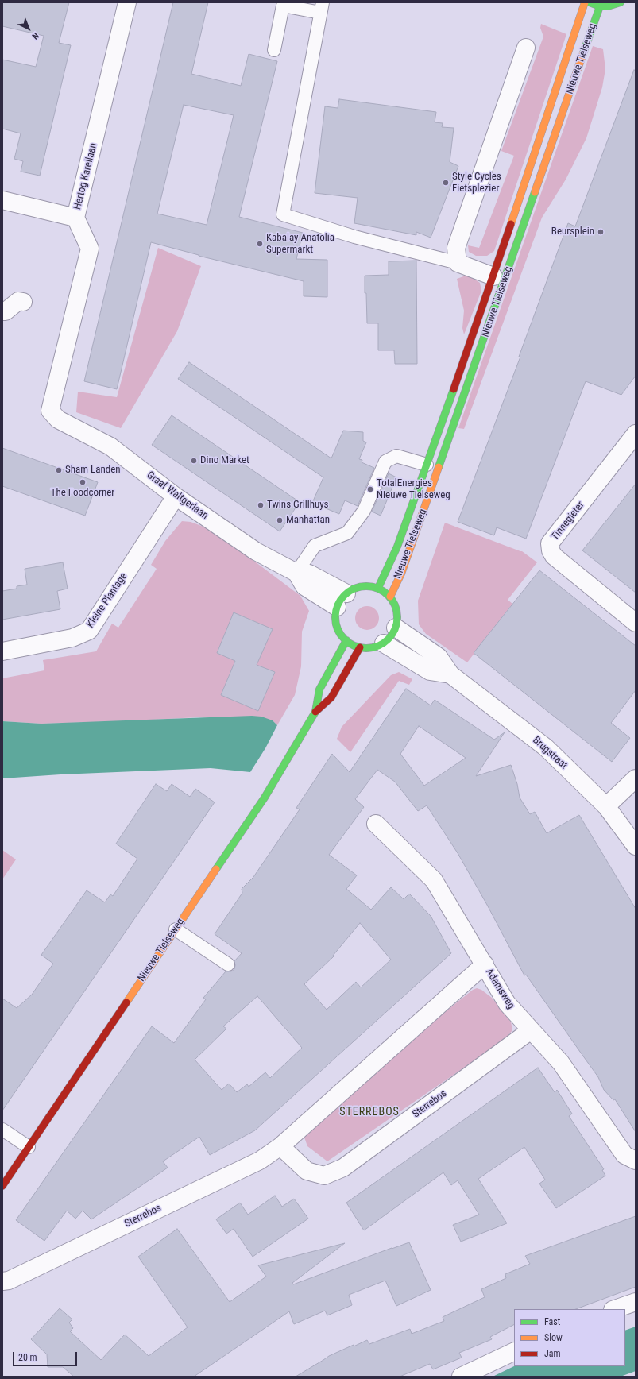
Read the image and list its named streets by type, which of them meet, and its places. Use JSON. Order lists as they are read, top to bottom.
{
  "streets": {
    "main road": ["Nieuwe Tielseweg"],
    "street": [
      "Hertog Karellaan",
      "Graaf Waltgerlaan",
      "Tinnegieter",
      "Kleine Plantage",
      "Brugstraat",
      "Adamsweg",
      "Sterrebos"
    ]
  },
  "crossings": [
    ["Nieuwe Tielseweg", "Graaf Waltgerlaan"],
    ["Nieuwe Tielseweg", "Brugstraat"],
    ["Hertog Karellaan", "Graaf Waltgerlaan"],
    ["Graaf Waltgerlaan", "Kleine Plantage"],
    ["Graaf Waltgerlaan", "Brugstraat"],
    ["Adamsweg", "Sterrebos"]
  ],
  "districts": ["STERREBOS"],
  "places": [
    "Style Cycles Fietsplezier",
    "Beursplein",
    "Kabalay Anatolia Supermarkt",
    "Dino Market",
    "Sham Landen",
    "The Foodcorner",
    "TotalEnergies Nieuwe Tielseweg",
    "Twins Grillhuys",
    "Manhattan"
  ],
  "legend": ["Fast", "Slow", "Jam"],
  "scale_bar": "20 m",
  "north": "bottom right"
}
